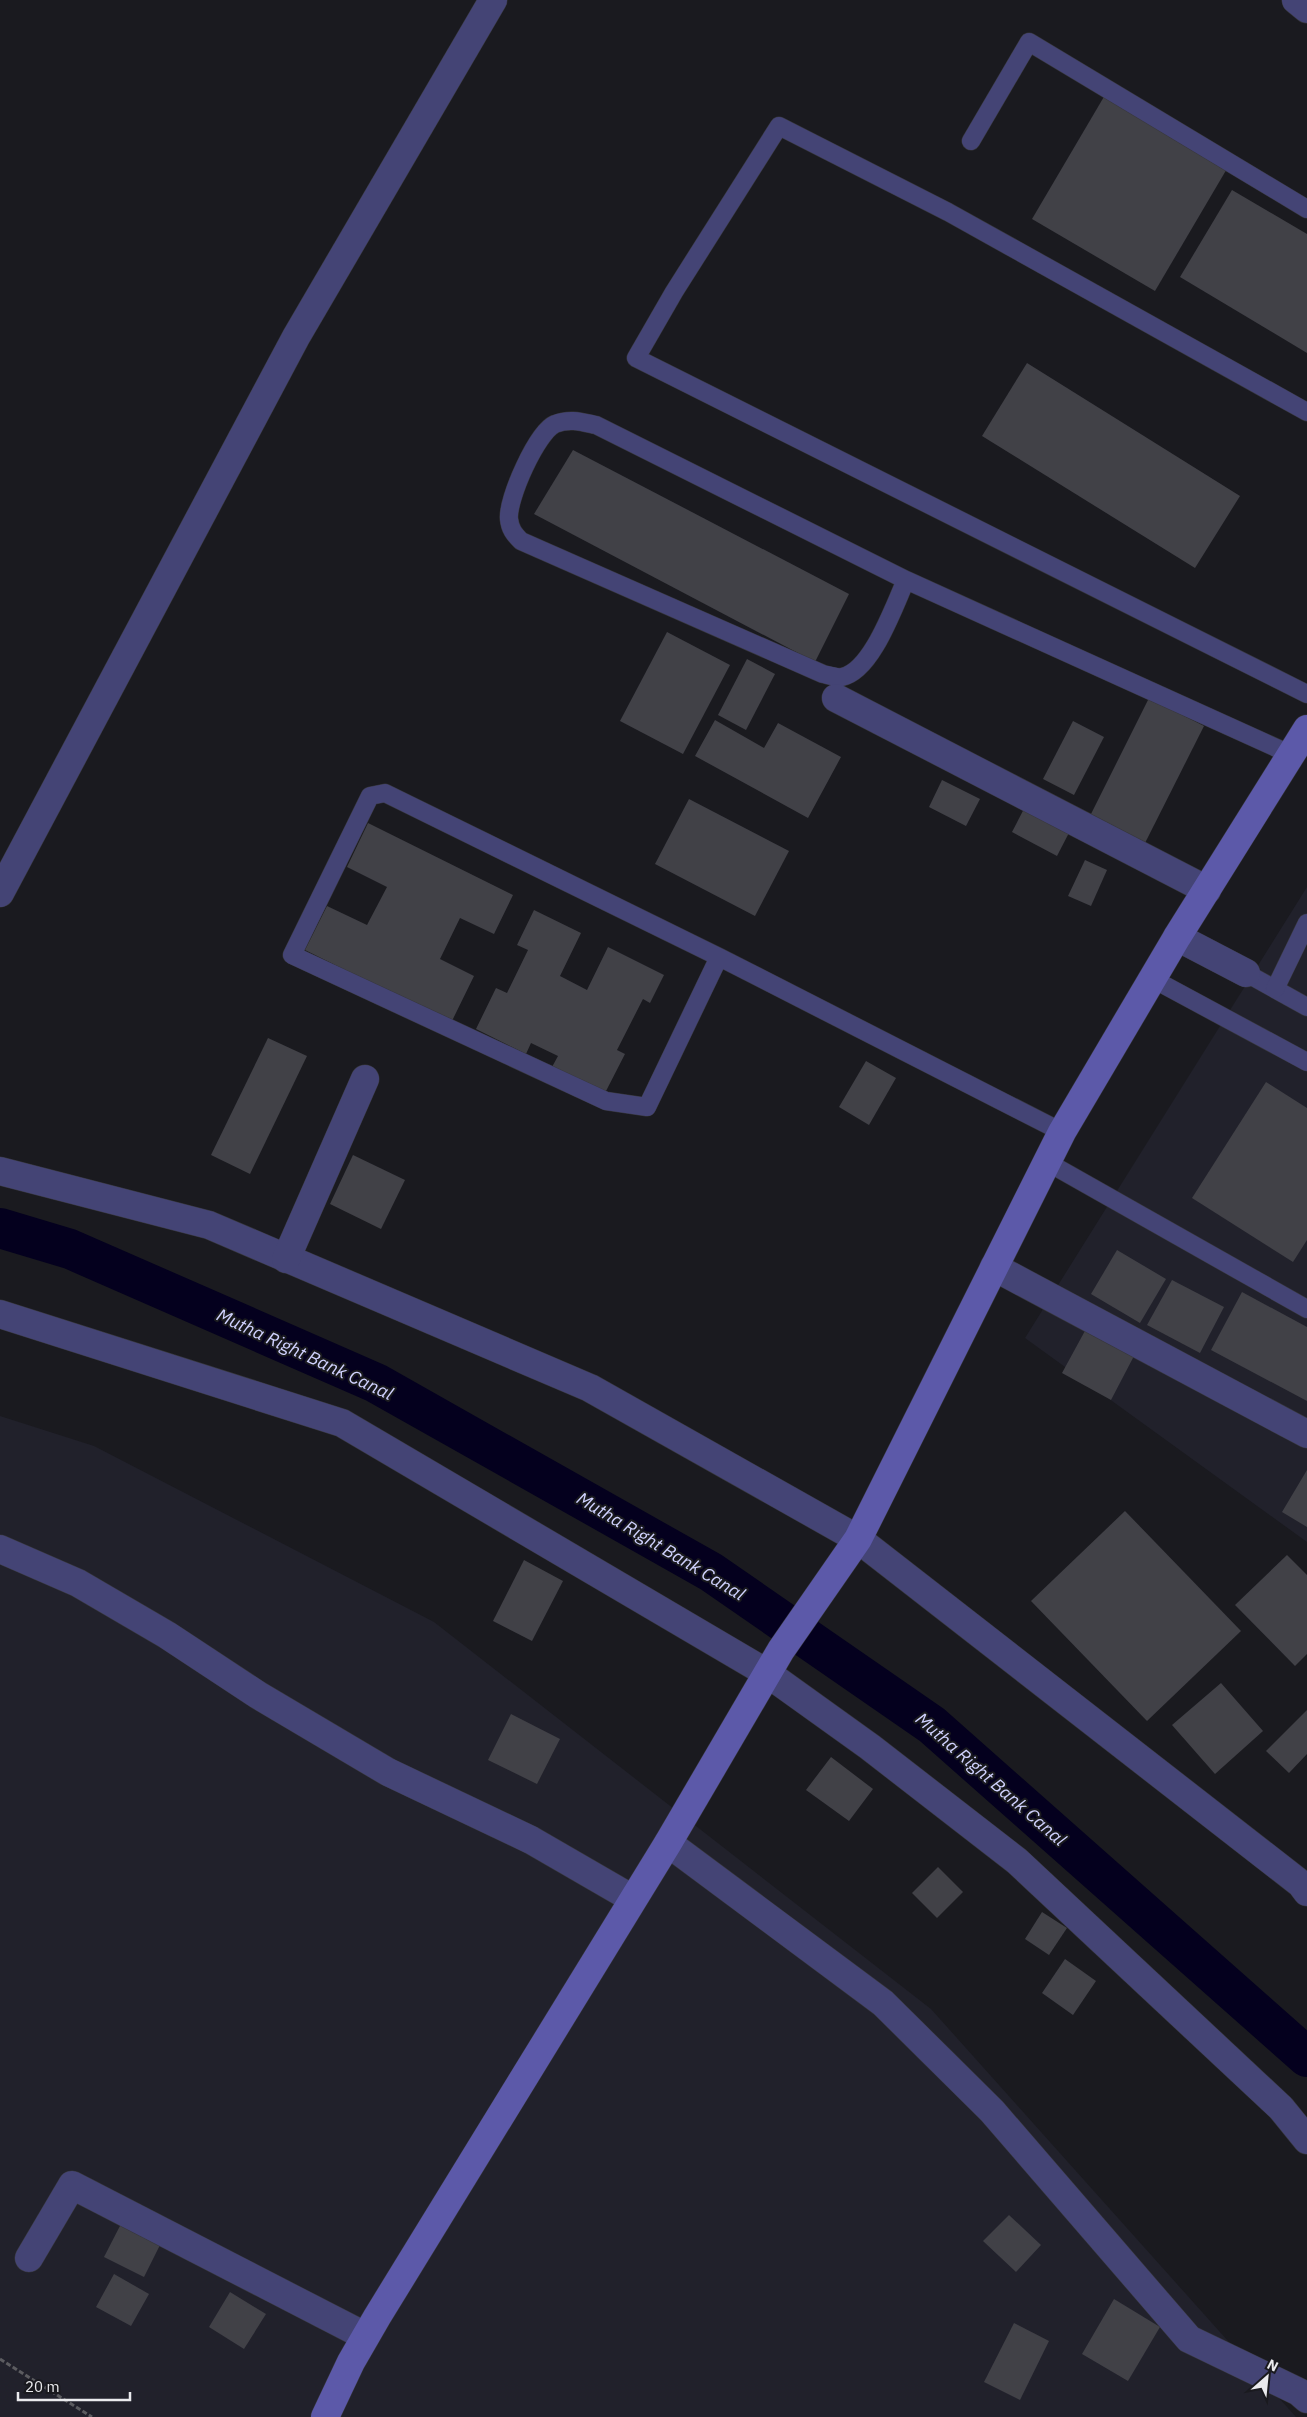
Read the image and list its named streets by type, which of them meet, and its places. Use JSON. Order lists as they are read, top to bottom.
{
  "water": ["Mutha Right Bank Canal"],
  "scale_bar": "20 m",
  "north": "top right"
}
